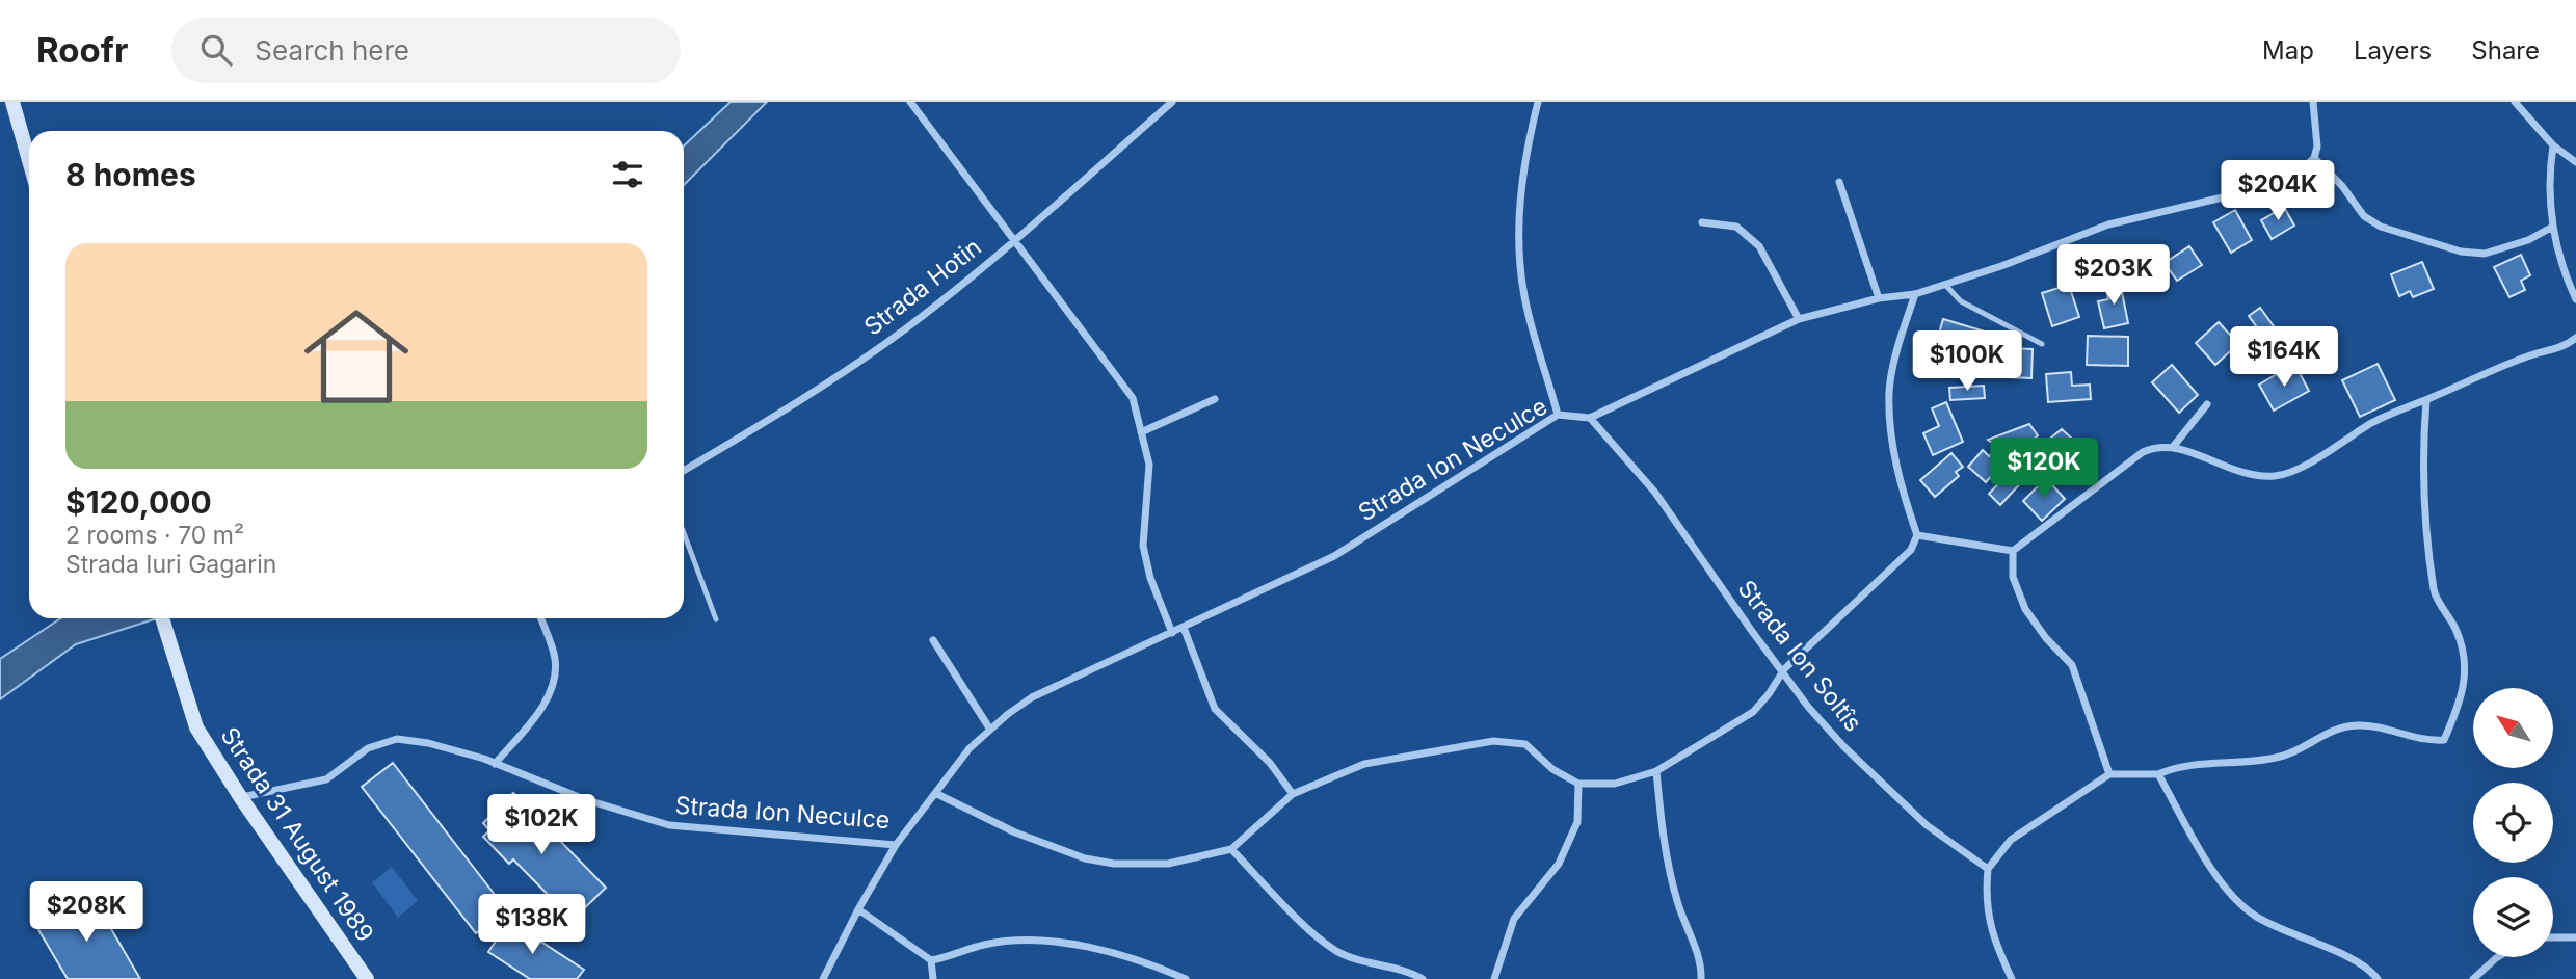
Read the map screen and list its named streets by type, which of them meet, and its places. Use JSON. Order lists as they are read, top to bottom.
{
  "streets": {
    "main road": ["Strada 31 August 1989"],
    "street": ["Strada Hotin", "Strada Ion Neculce", "Strada Ion Soltîs"]
  },
  "crossings": [
    ["Strada Ion Neculce", "Strada Ion Soltîs"],
    ["Strada Ion Neculce", "Strada 31 August 1989"]
  ],
  "north": "top left",
  "page": {
    "header": "Roofr",
    "search": "Search here",
    "nav": ["Map", "Layers", "Share"],
    "heading": "8 homes",
    "price": [
      "$204K",
      "$203K",
      "$164K",
      "$100K",
      "$120K",
      "$102K",
      "$208K",
      "$138K"
    ],
    "list": [
      {
        "name": "$120,000",
        "note": "2 rooms · 70 m² · Strada Iuri Gagarin"
      }
    ]
  }
}
